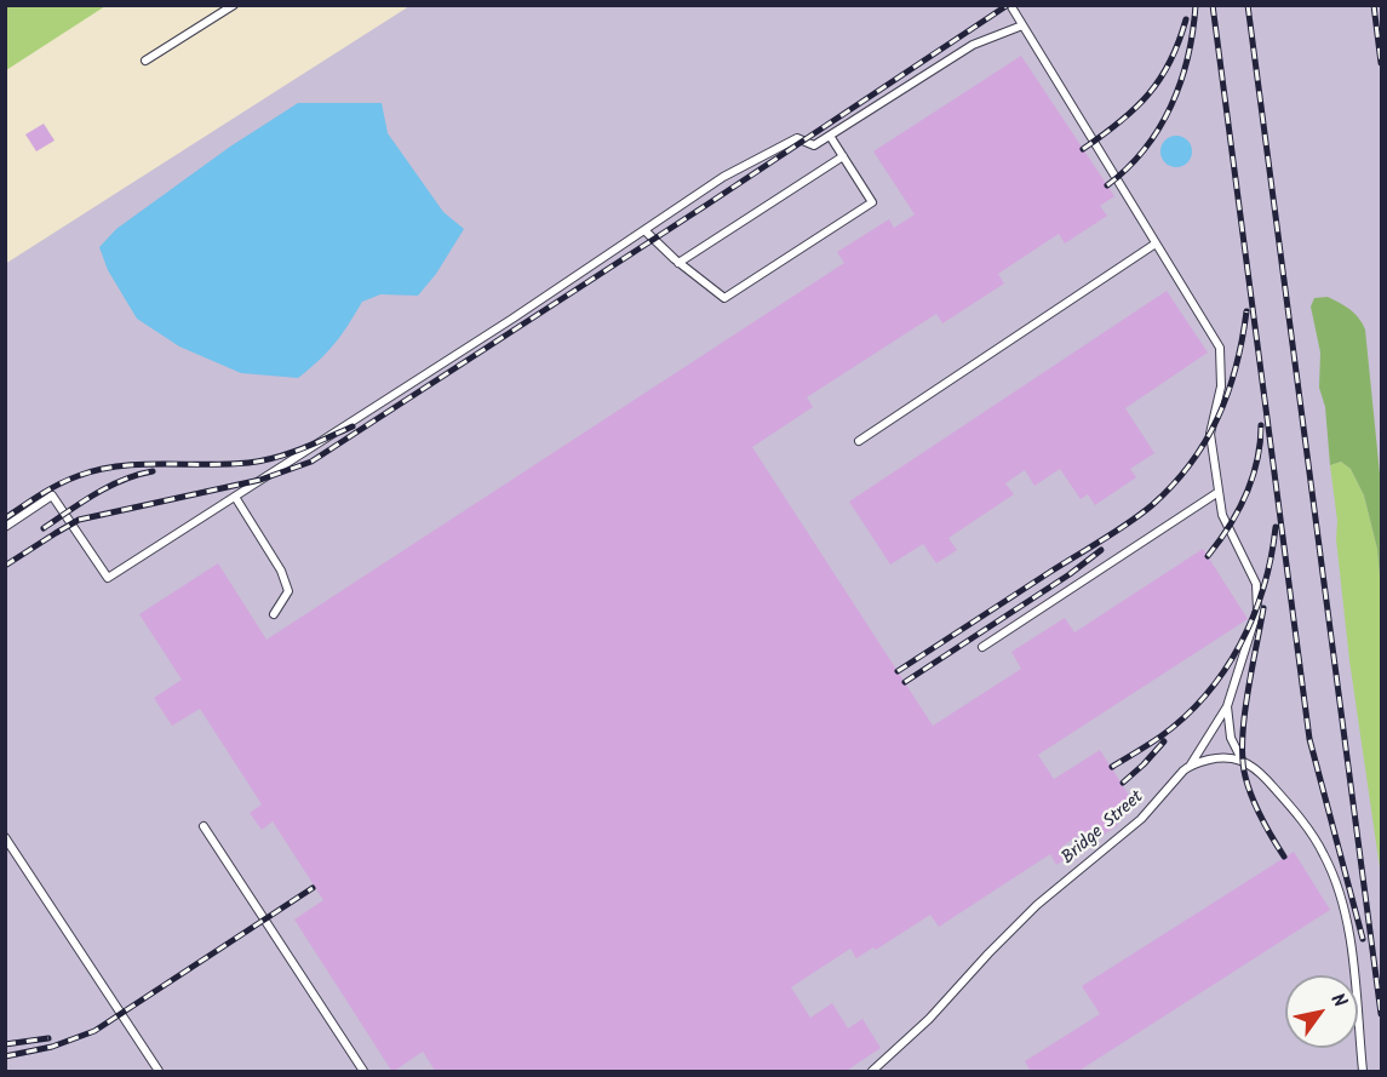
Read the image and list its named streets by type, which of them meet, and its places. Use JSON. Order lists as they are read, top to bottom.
{
  "streets": {
    "lane": ["Bridge Street"]
  },
  "north": "top right"
}
